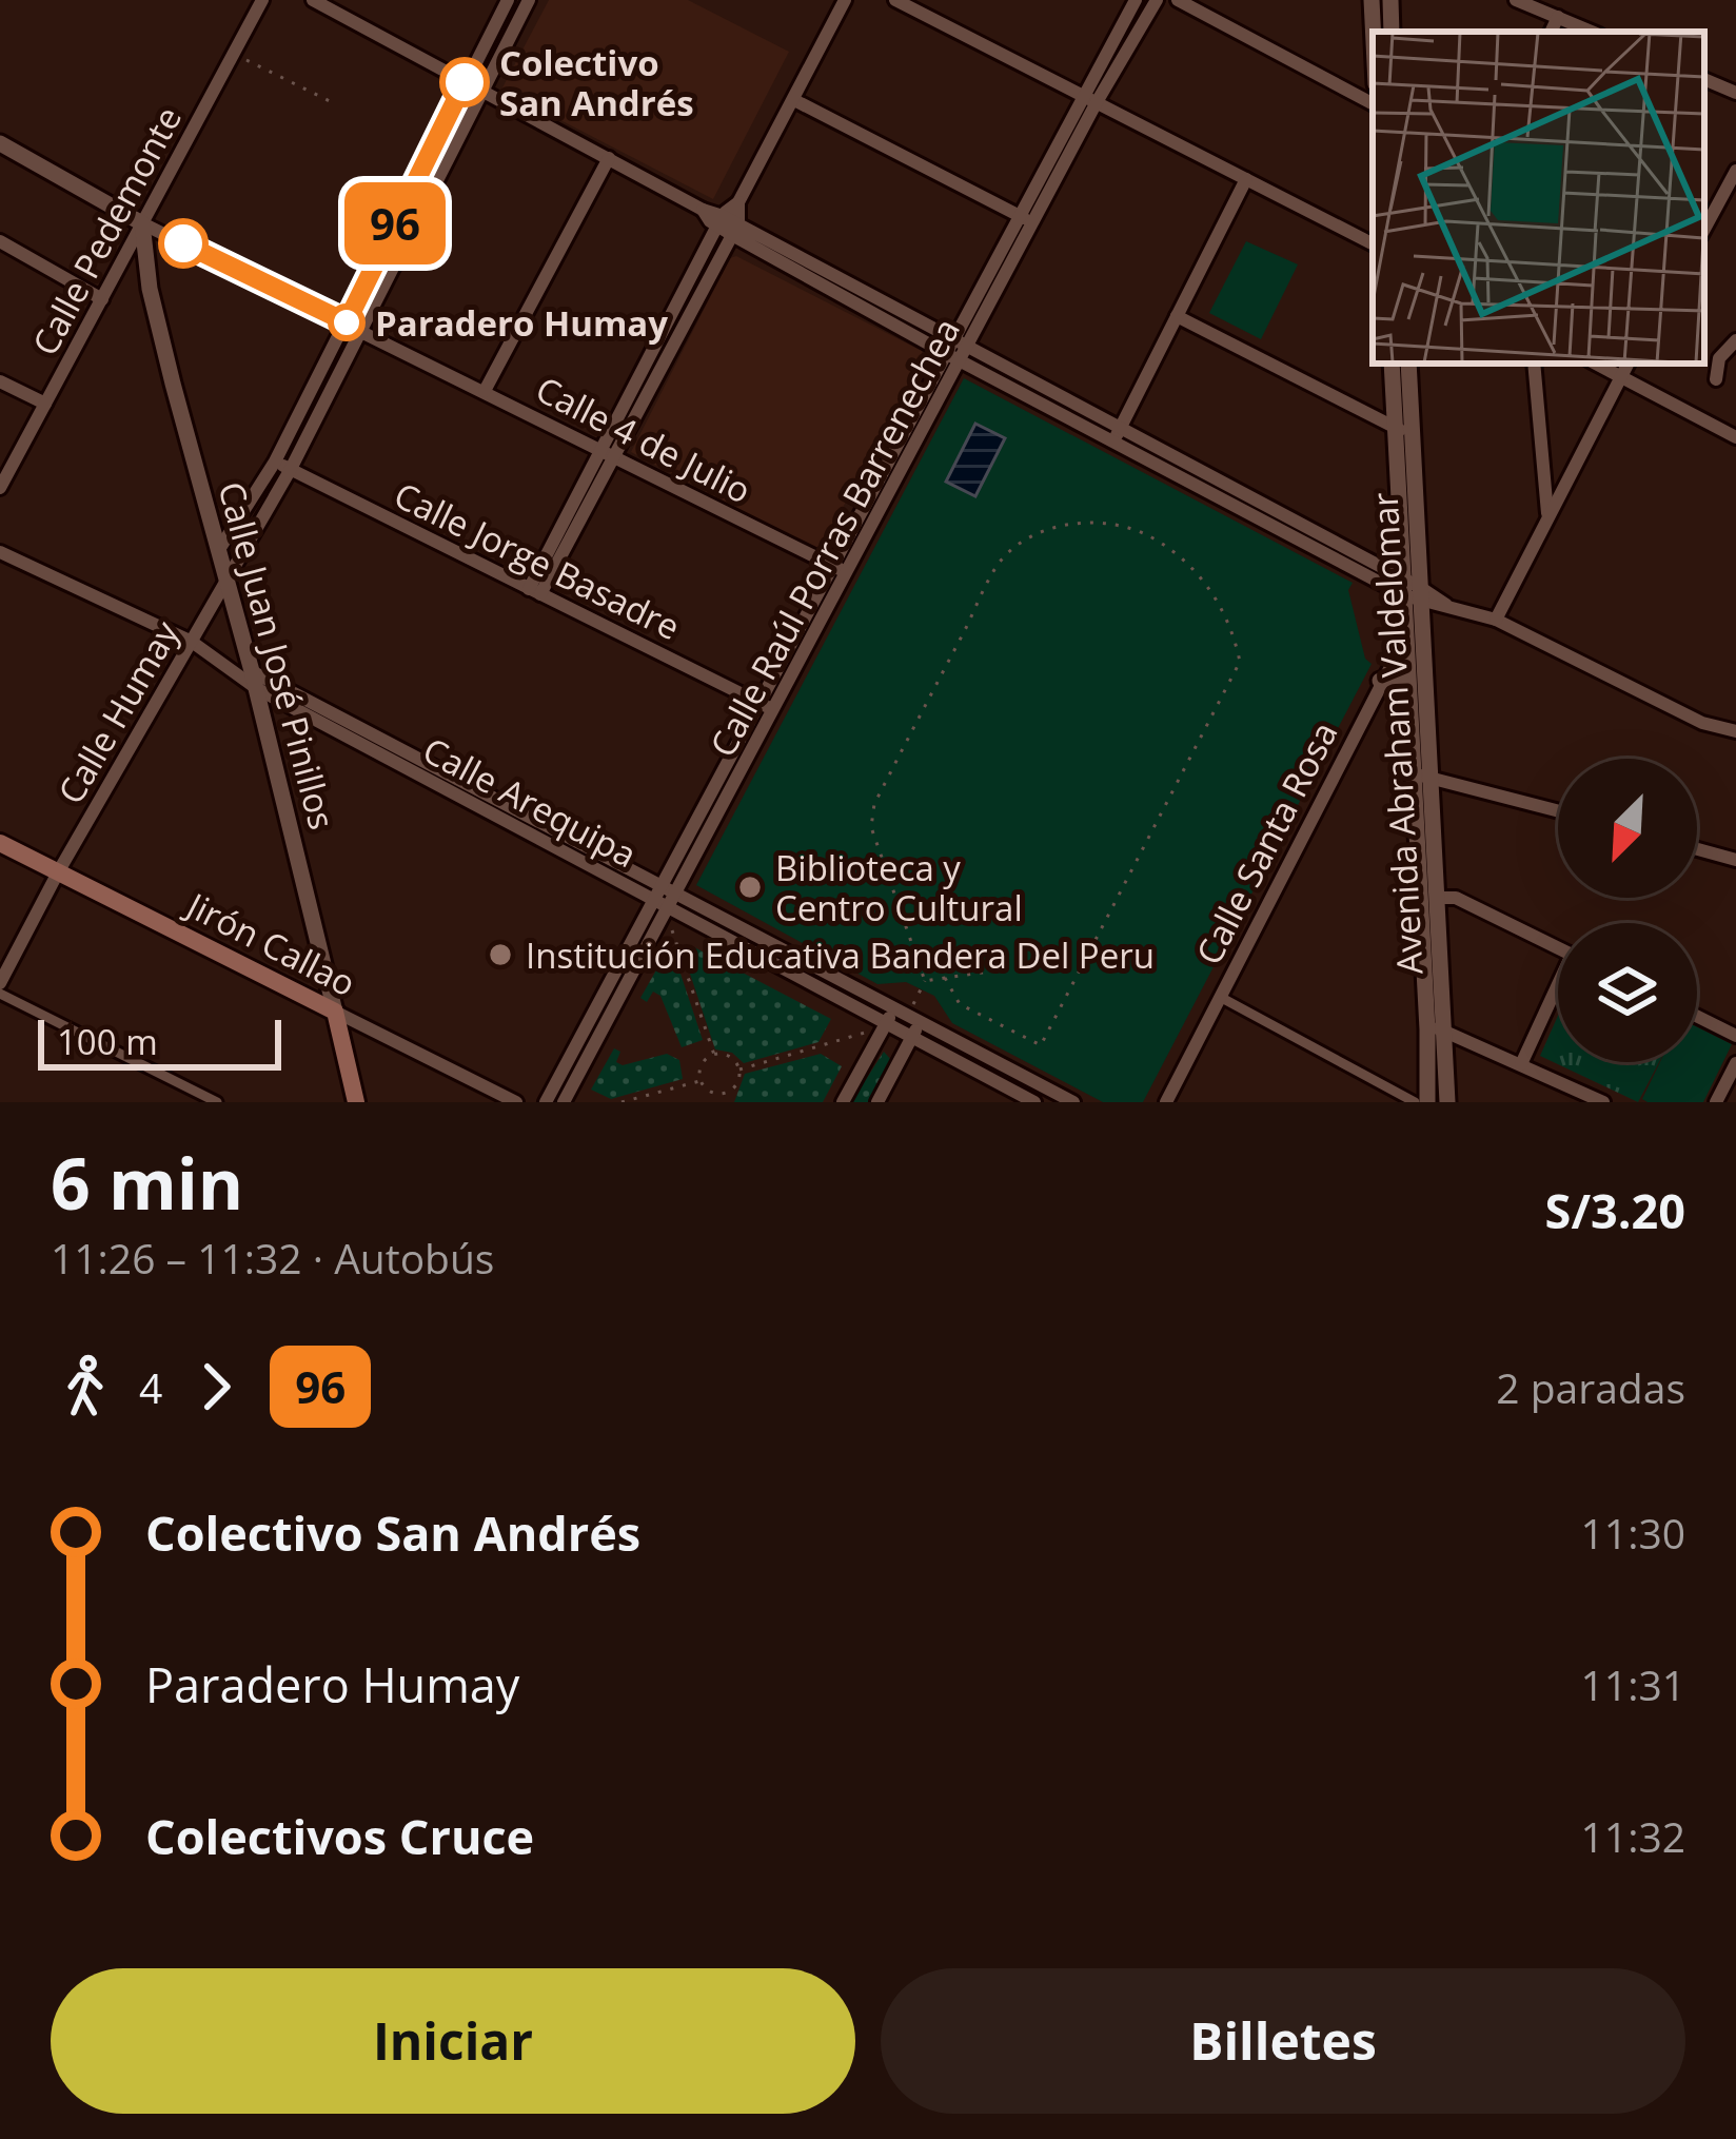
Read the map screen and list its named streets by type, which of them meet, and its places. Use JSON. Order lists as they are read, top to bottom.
{
  "streets": {
    "main road": ["Calle Juan José Pinillos", "Jirón Callao"],
    "street": [
      "Calle Pedemonte",
      "Calle 4 de Julio",
      "Calle Raúl Porras Barrenechea",
      "Calle Jorge Basadre",
      "Calle Humay",
      "Avenida Abraham Valdelomar",
      "Calle Arequipa",
      "Calle Santa Rosa"
    ]
  },
  "crossings": [
    ["Calle Pedemonte", "Calle 4 de Julio"],
    ["Calle Pedemonte", "Calle Juan José Pinillos"],
    ["Calle 4 de Julio", "Calle Raúl Porras Barrenechea"],
    ["Calle 4 de Julio", "Calle Juan José Pinillos"],
    ["Calle 4 de Julio", "Calle Humay"],
    ["Calle Raúl Porras Barrenechea", "Calle Jorge Basadre"],
    ["Calle Raúl Porras Barrenechea", "Calle Arequipa"],
    ["Calle Jorge Basadre", "Calle Humay"],
    ["Calle Juan José Pinillos", "Calle Humay"],
    ["Calle Juan José Pinillos", "Calle Arequipa"],
    ["Calle Juan José Pinillos", "Jirón Callao"],
    ["Calle Humay", "Calle Arequipa"],
    ["Calle Humay", "Jirón Callao"],
    ["Avenida Abraham Valdelomar", "Calle Santa Rosa"]
  ],
  "places": [
    "Colectivo San Andrés",
    "Paradero Humay",
    "Biblioteca y Centro Cultural",
    "Institución Educativa Bandera Del Peru"
  ],
  "lines": ["bus line 96"],
  "scale_bar": "100 m",
  "north": "bottom left",
  "page": {
    "on_map": "96",
    "scale": "100 m",
    "heading": ["6 min", "11:26 – 11:32 · Autobús", "S/3.20"],
    "legs": ["4", "96", "2 paradas"],
    "list": [
      {
        "name": "Colectivo San Andrés",
        "value": "11:30"
      },
      {
        "name": "Paradero Humay",
        "value": "11:31"
      },
      {
        "name": "Colectivos Cruce",
        "value": "11:32"
      }
    ],
    "buttons": ["Iniciar", "Billetes"]
  }
}
